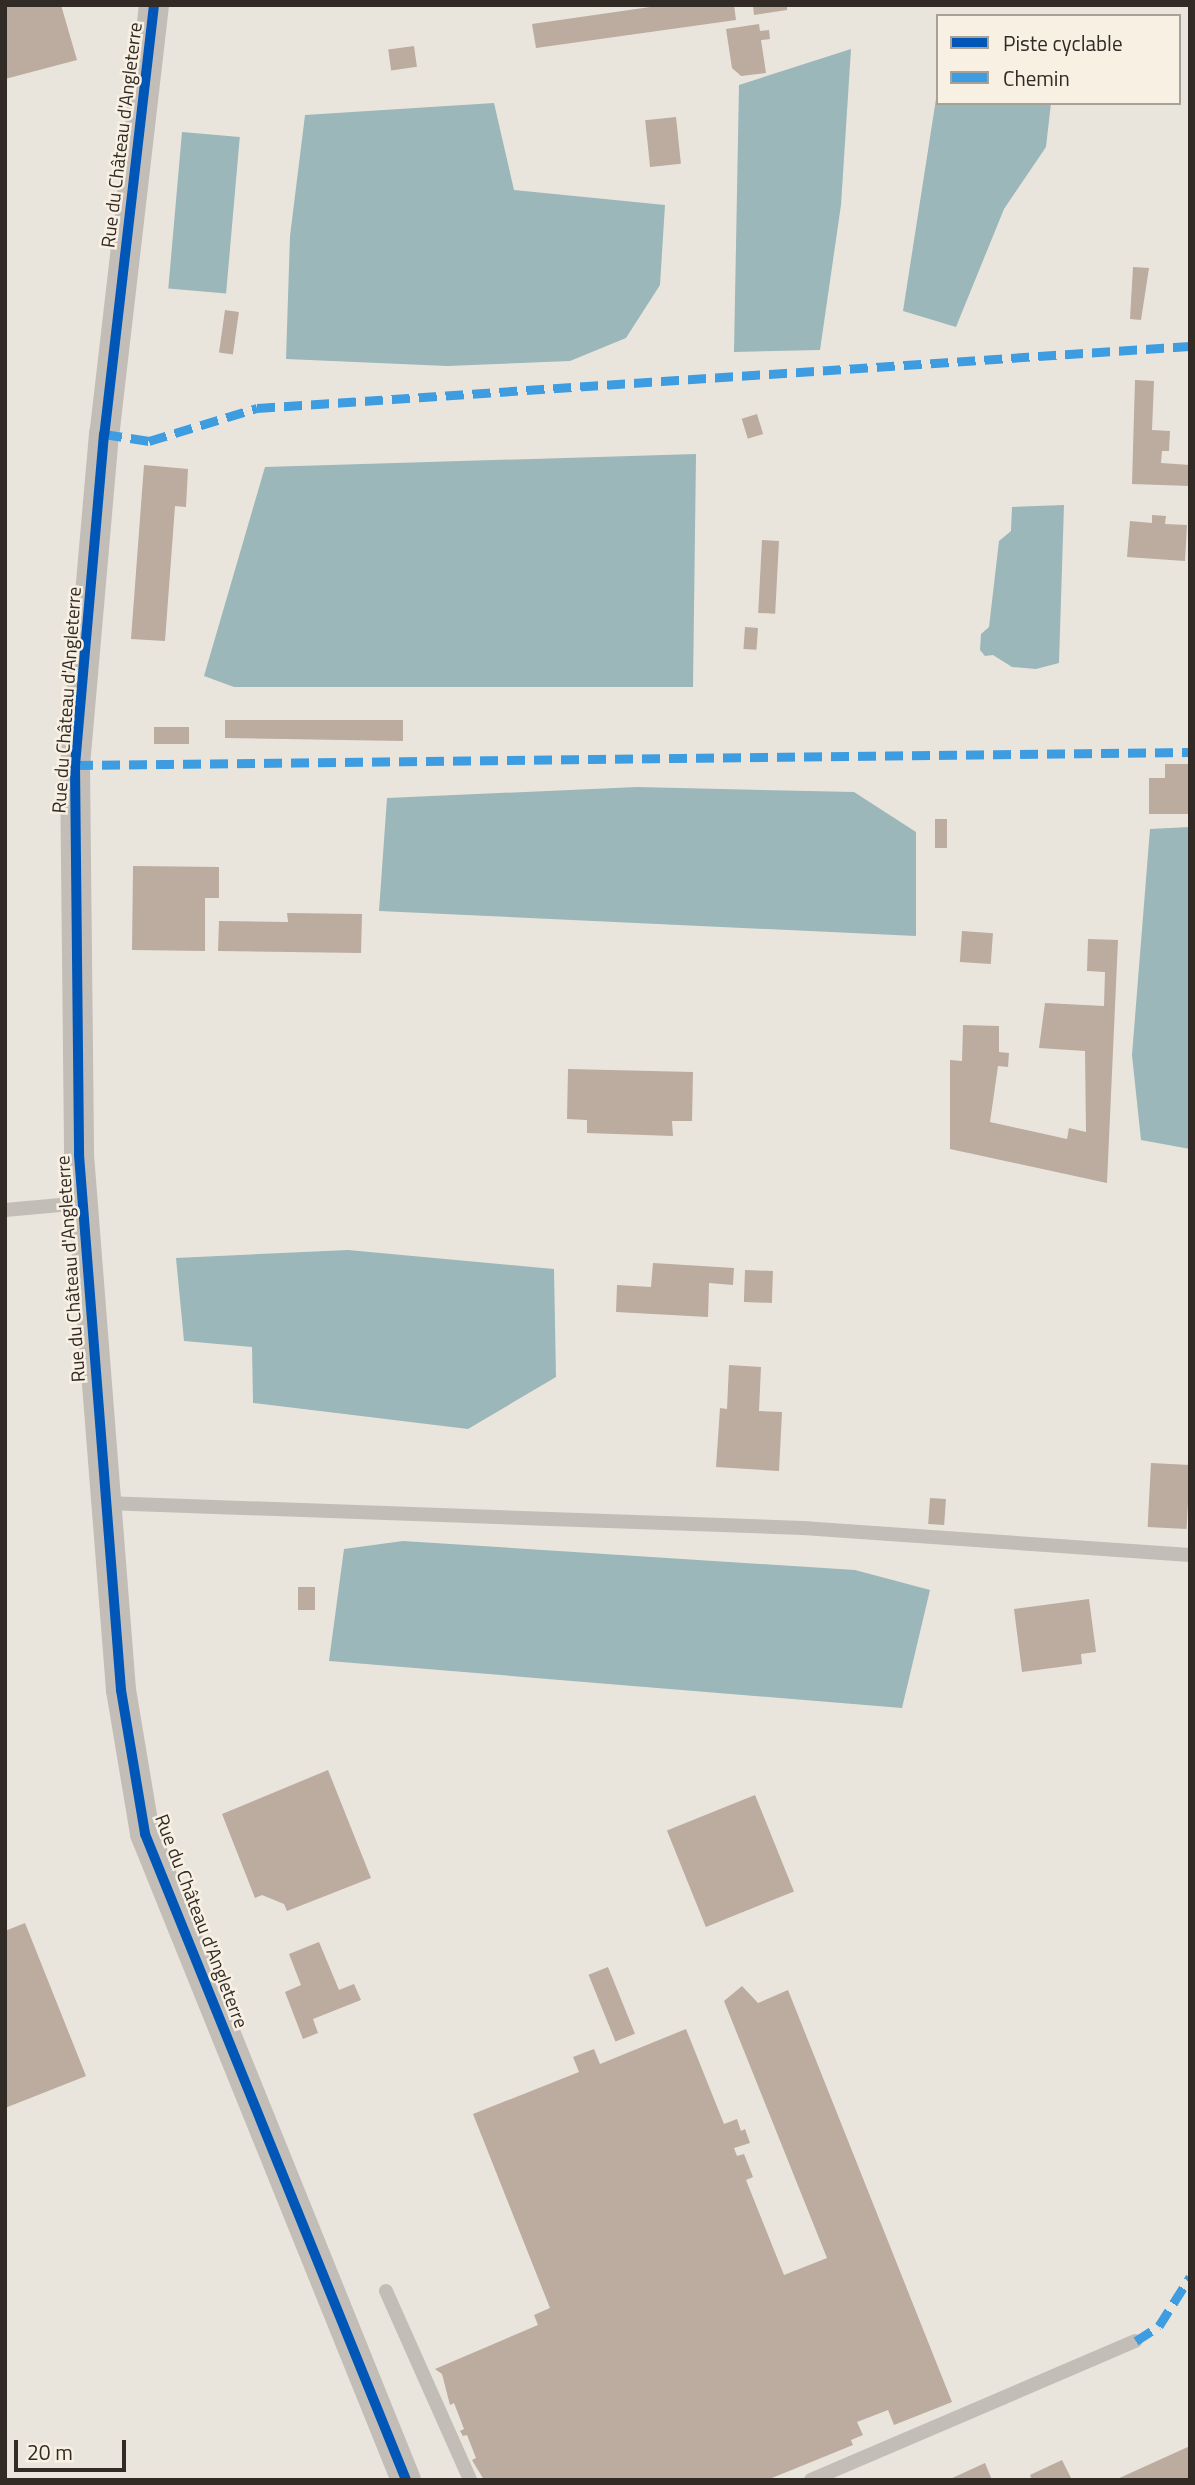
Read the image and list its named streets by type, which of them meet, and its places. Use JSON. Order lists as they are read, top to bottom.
{
  "streets": {
    "street": ["Rue du Château d'Angleterre"]
  },
  "legend": ["Piste cyclable", "Chemin"],
  "scale_bar": "20 m"
}
